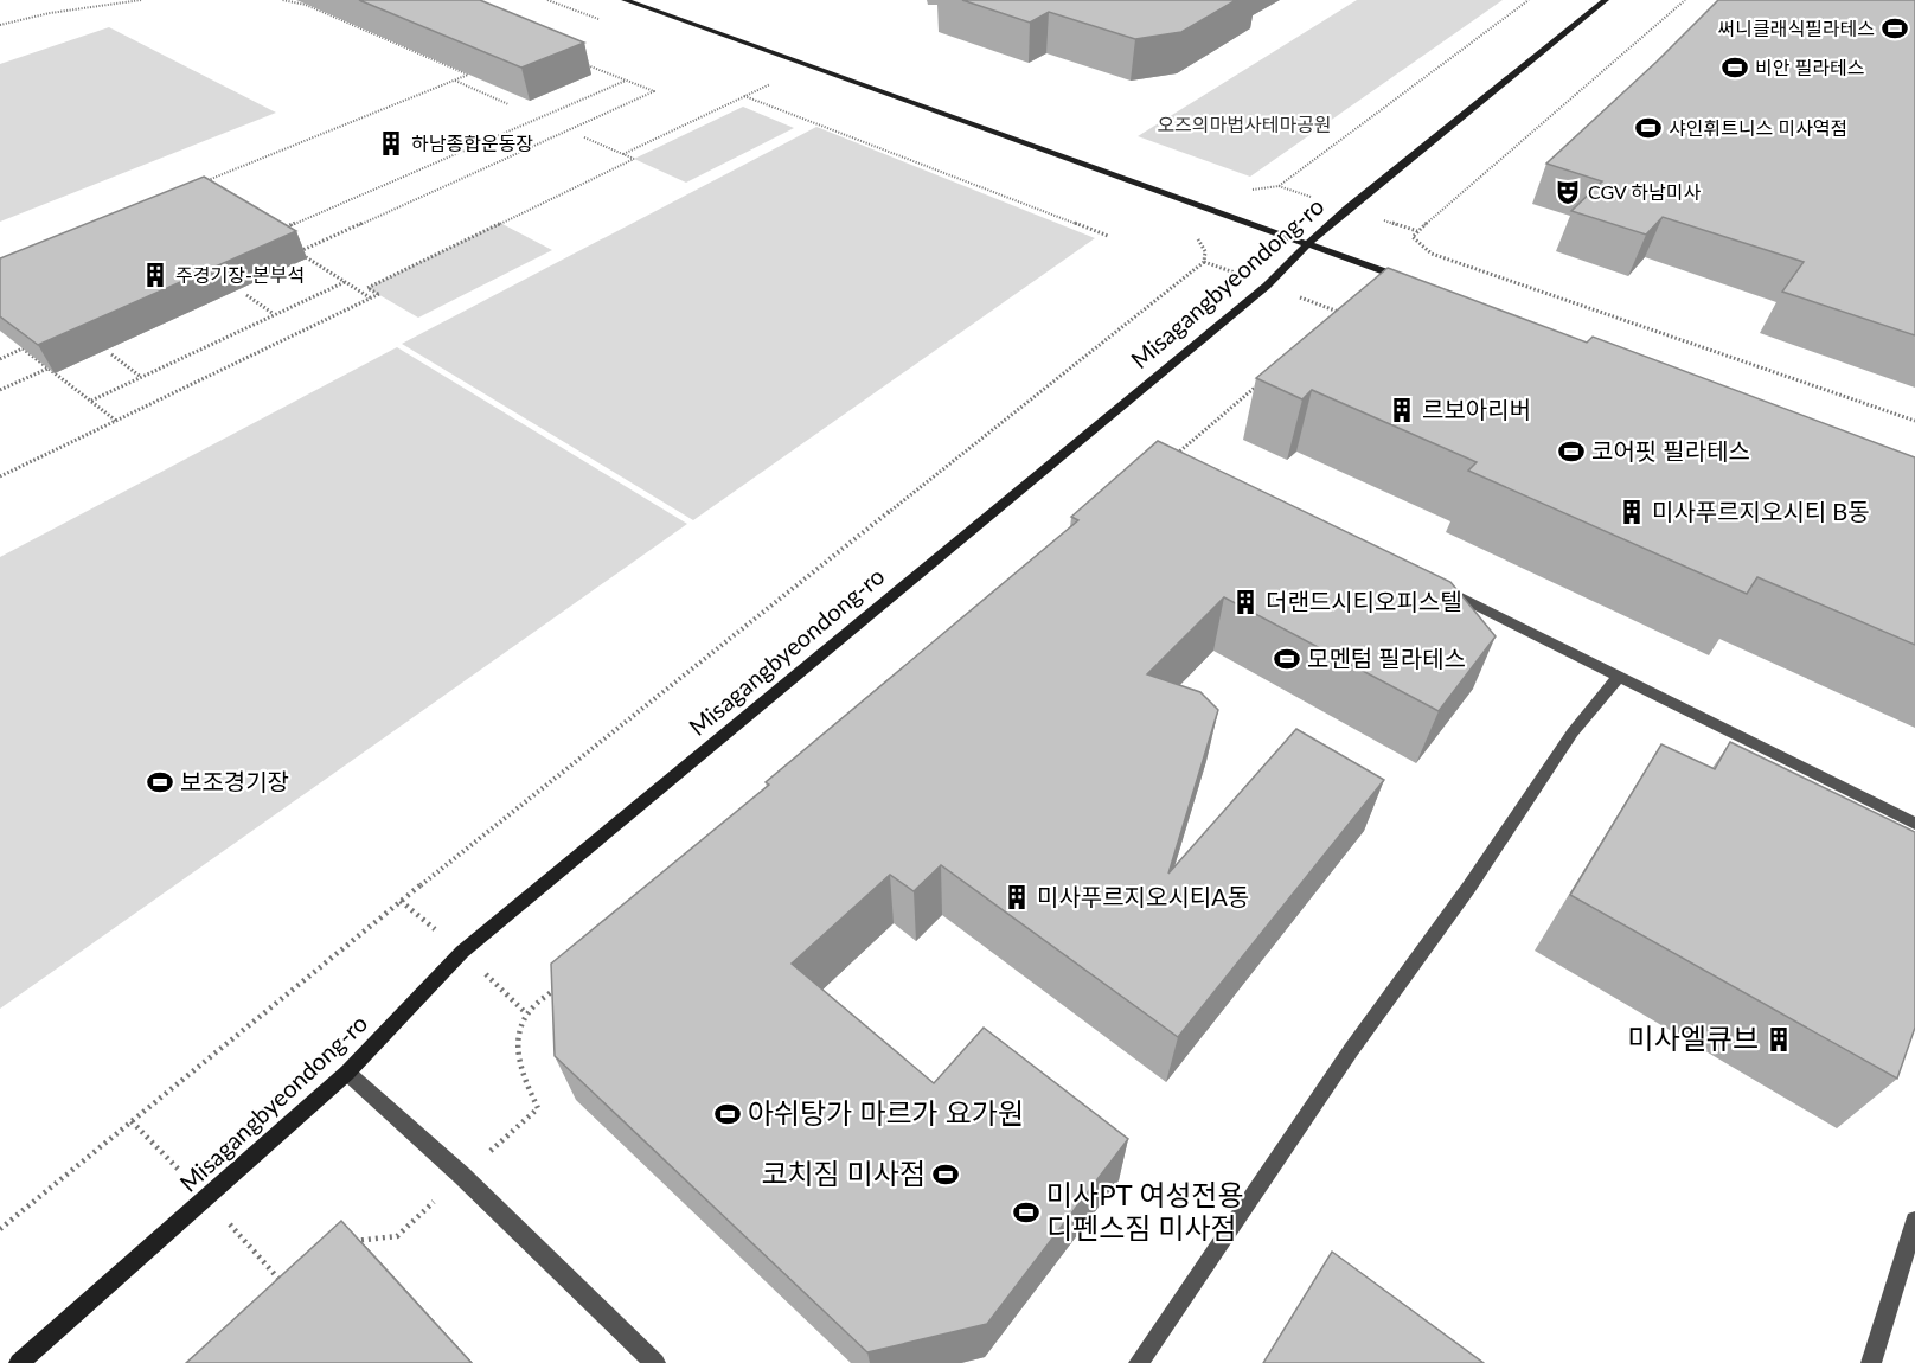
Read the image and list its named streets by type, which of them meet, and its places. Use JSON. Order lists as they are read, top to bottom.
{
  "streets": {
    "main road": ["Misagangbyeondong-ro"]
  },
  "parks": ["오즈의마법사테마공원"],
  "places": {
    "sports": [
      "써니클래식필라테스",
      "비안 필라테스",
      "샤인휘트니스 미사역점",
      "코어핏 필라테스",
      "모멘텀 필라테스",
      "보조경기장",
      "아쉬탕가 마르가 요가원",
      "코치짐 미사점",
      "미사PT 여성전용 디펜스짐 미사점"
    ],
    "building": [
      "하남종합운동장",
      "주경기장-본부석",
      "르보아리버",
      "미사푸르지오시티 B동",
      "더랜드시티오피스텔",
      "미사푸르지오시티A동",
      "미사엘큐브"
    ],
    "theatre": ["CGV 하남미사"]
  }
}
